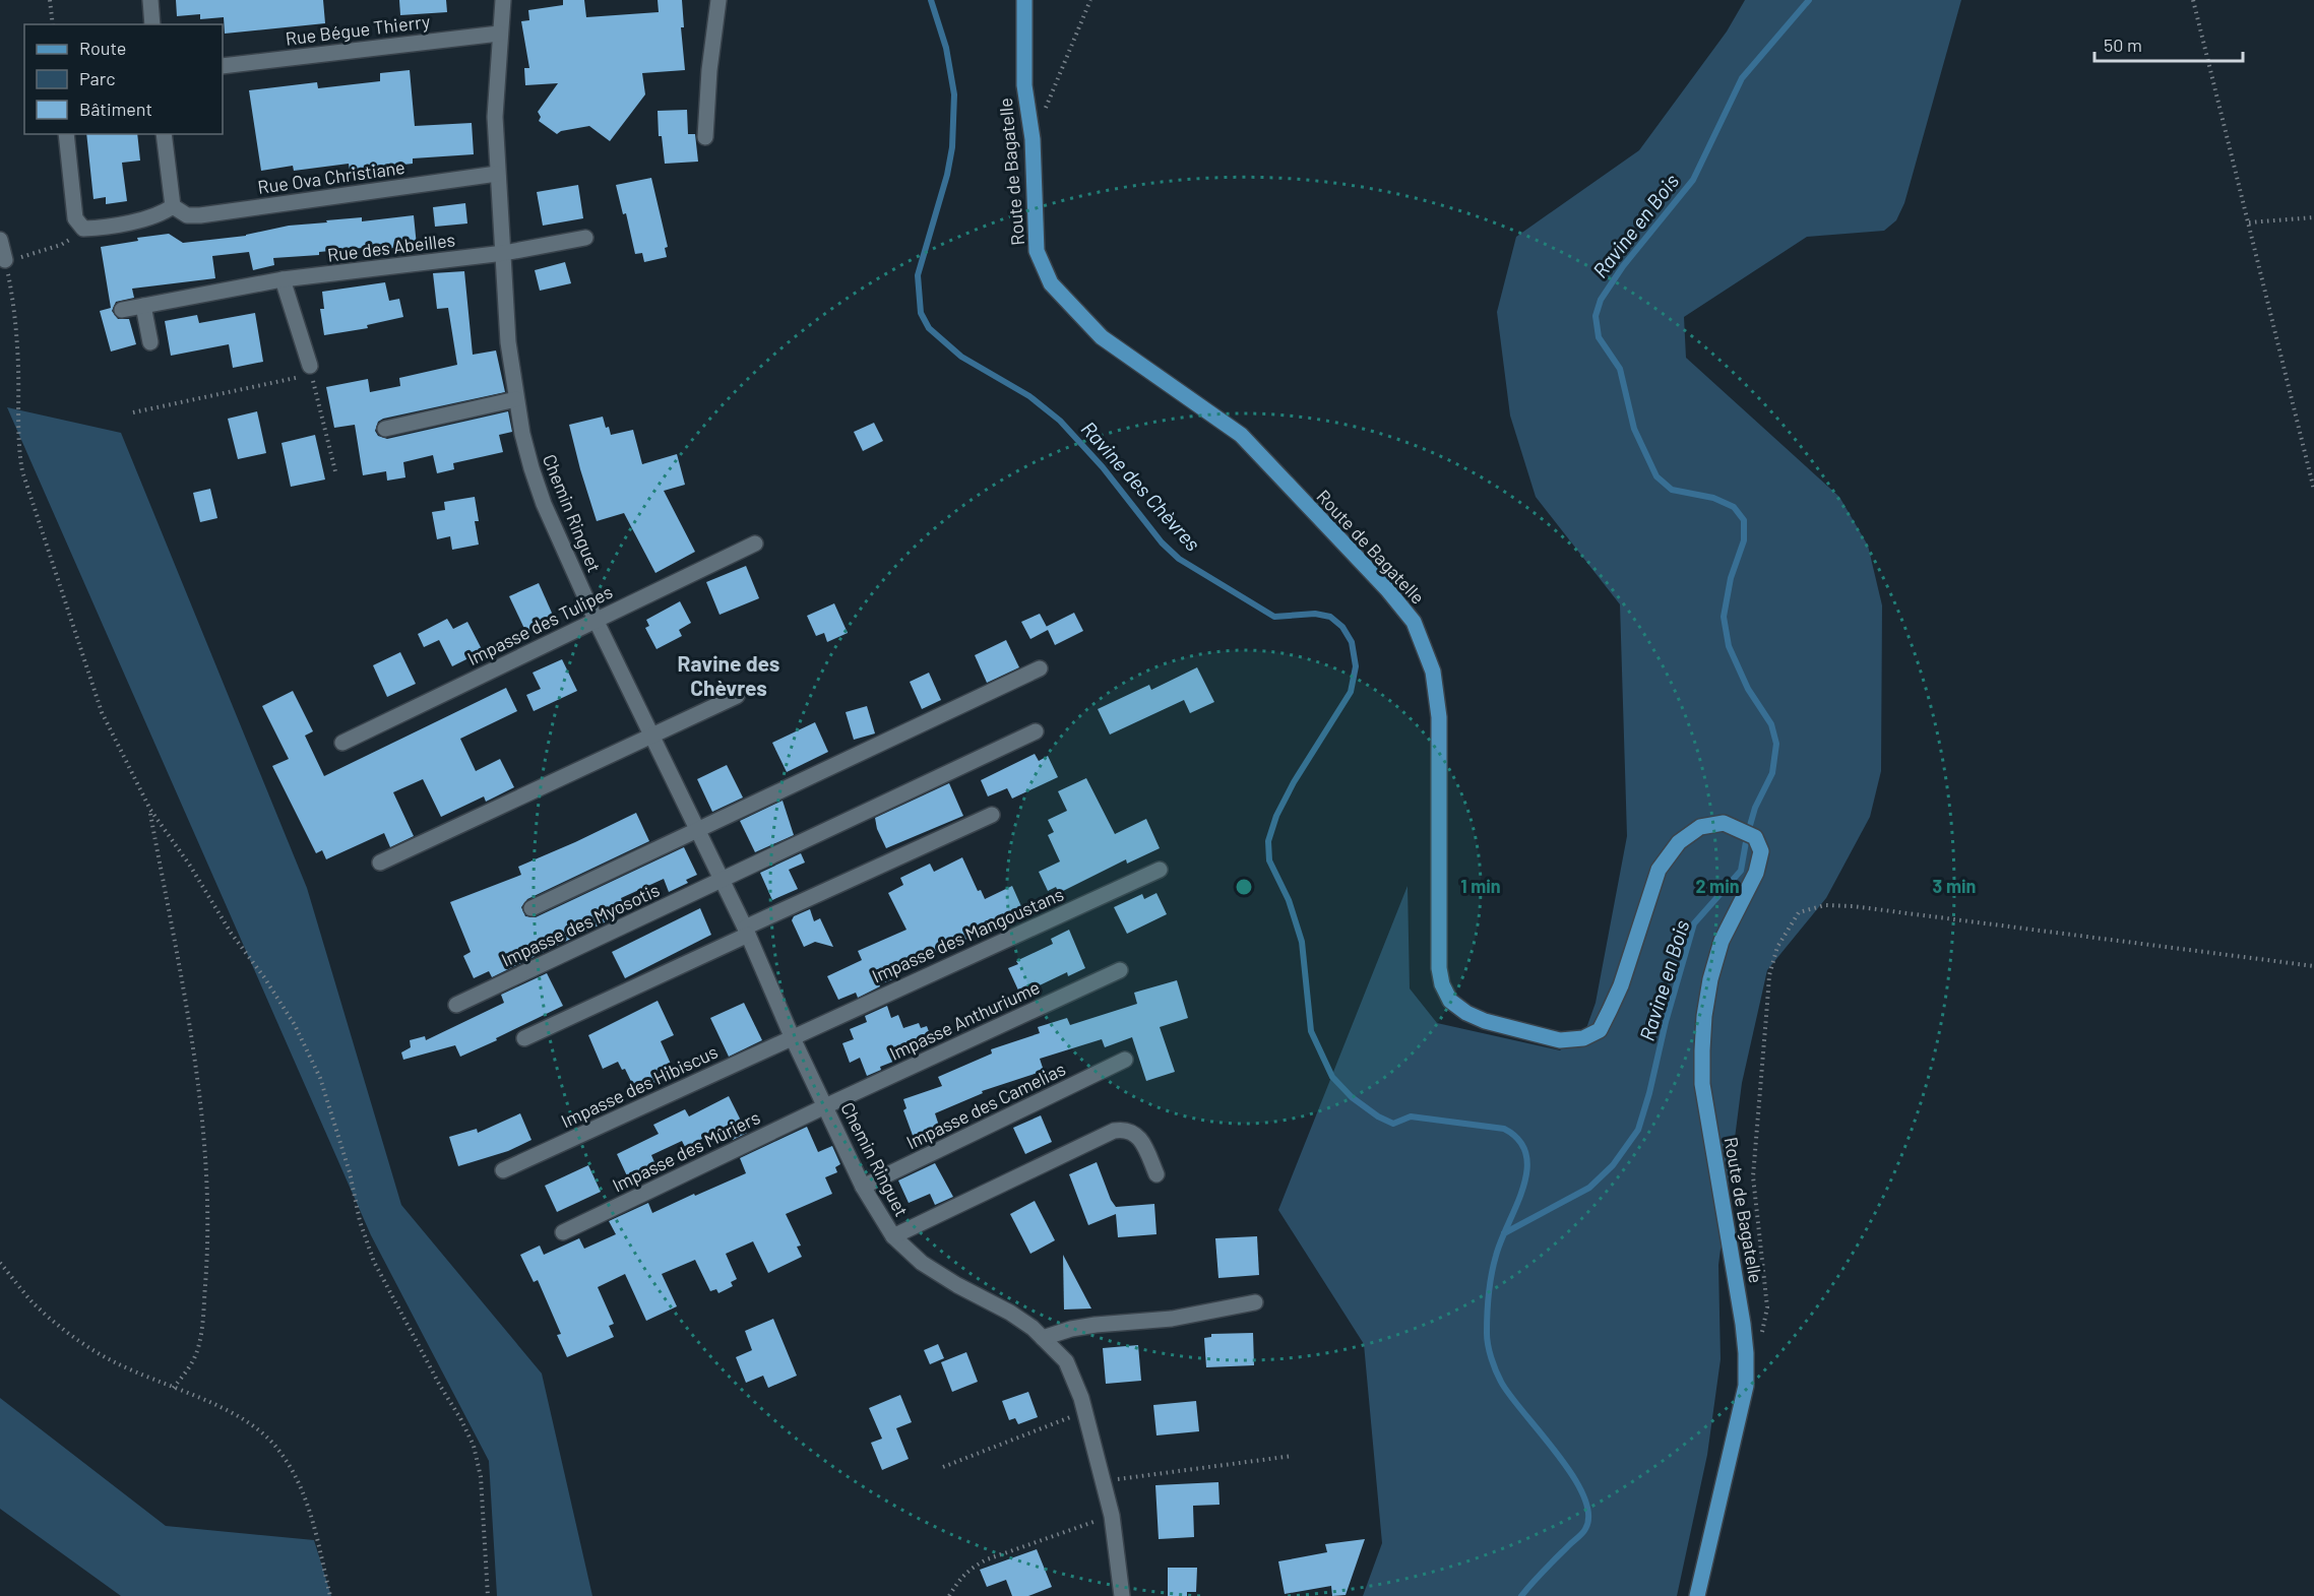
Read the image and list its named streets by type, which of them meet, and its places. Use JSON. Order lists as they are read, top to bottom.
{
  "streets": {
    "main road": ["Route de Bagatelle"],
    "street": [
      "Rue Bégue Thierry",
      "Rue Ova Christiane",
      "Rue des Abeilles",
      "Chemin Ringuet",
      "Impasse des Tulipes",
      "Impasse des Myosotis",
      "Impasse des Mangoustans",
      "Impasse Anthuriume",
      "Impasse des Hibiscus",
      "Impasse des Camelias",
      "Impasse des Mûriers"
    ]
  },
  "crossings": [
    ["Rue Bégue Thierry", "Chemin Ringuet"],
    ["Rue Ova Christiane", "Chemin Ringuet"],
    ["Rue des Abeilles", "Chemin Ringuet"],
    ["Chemin Ringuet", "Impasse des Tulipes"],
    ["Chemin Ringuet", "Impasse des Myosotis"],
    ["Chemin Ringuet", "Impasse des Mangoustans"],
    ["Chemin Ringuet", "Impasse Anthuriume"],
    ["Chemin Ringuet", "Impasse des Hibiscus"],
    ["Chemin Ringuet", "Impasse des Camelias"],
    ["Chemin Ringuet", "Impasse des Mûriers"],
    ["Impasse des Mangoustans", "Impasse des Hibiscus"],
    ["Impasse Anthuriume", "Impasse des Mûriers"]
  ],
  "districts": ["Ravine des Chèvres"],
  "water": ["Ravine en Bois", "Ravine des Chèvres"],
  "legend": ["Route", "Parc", "Bâtiment"],
  "scale_bar": "50 m",
  "rings": ["1 min", "2 min", "3 min"]
}
